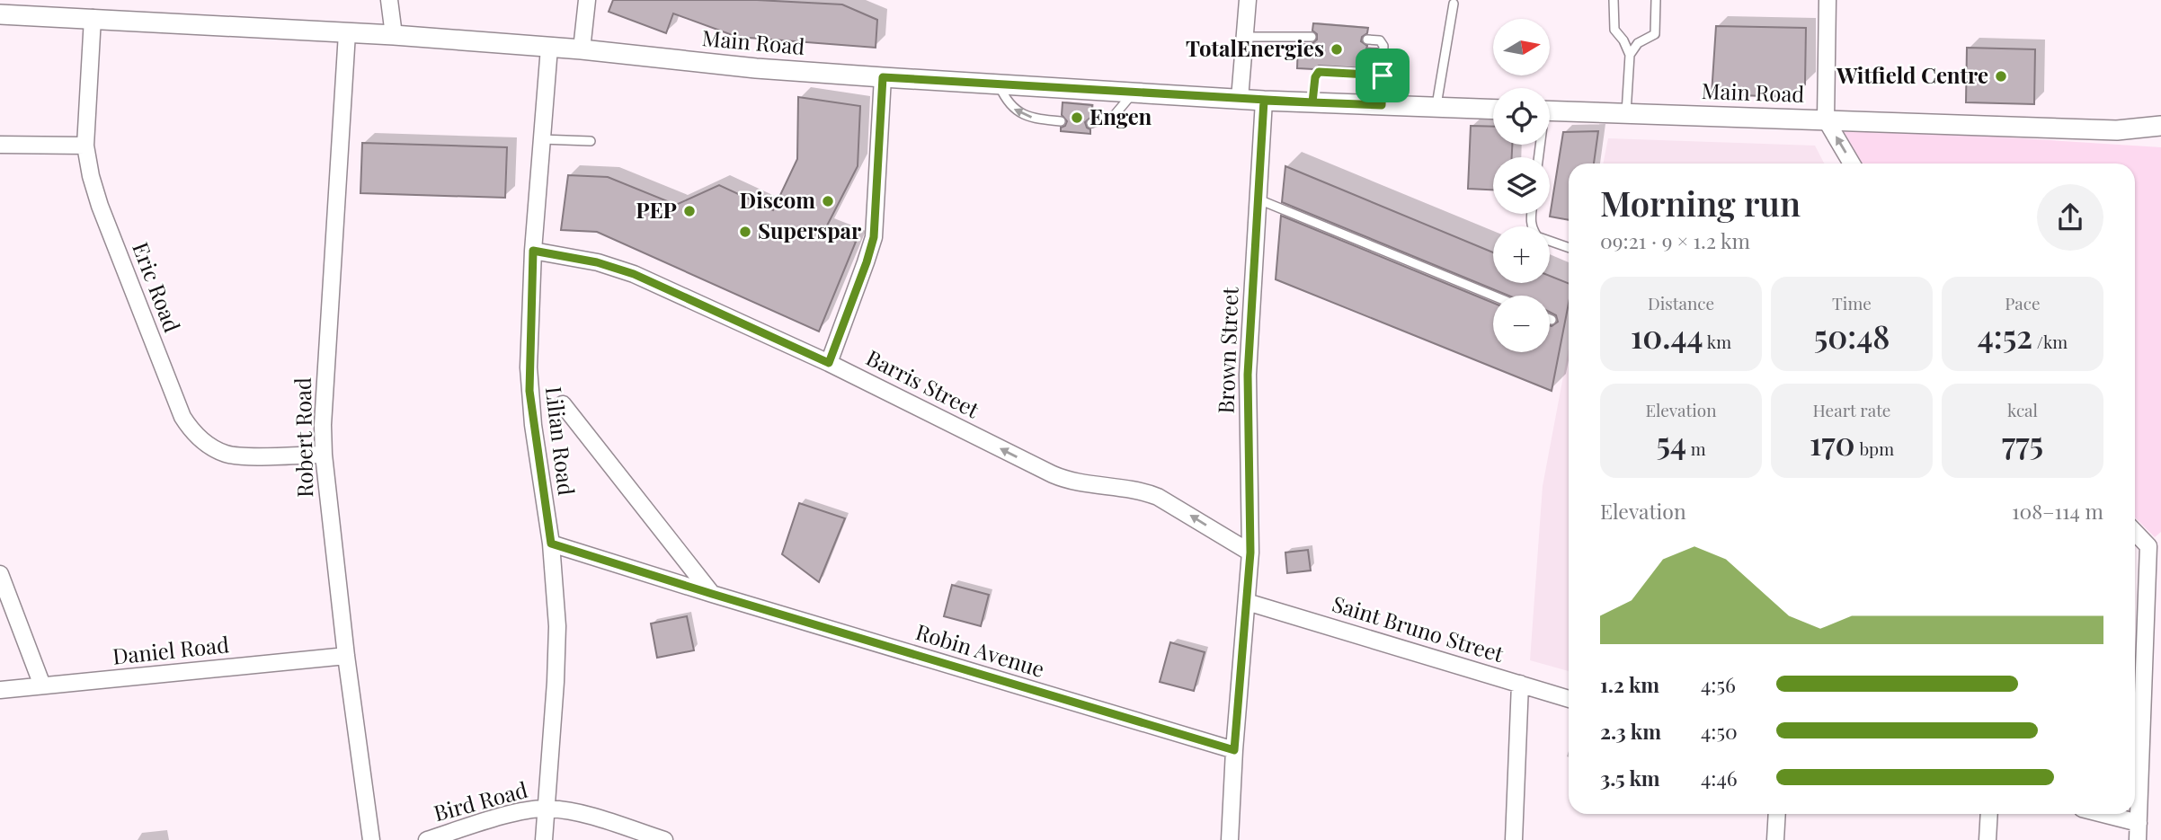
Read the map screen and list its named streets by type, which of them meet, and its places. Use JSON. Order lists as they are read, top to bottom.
{
  "streets": {
    "street": [
      "Main Road",
      "Eric Road",
      "Brown Street",
      "Barris Street",
      "Robert Road",
      "Lilian Road",
      "Saint Bruno Street",
      "Daniel Road",
      "Robin Avenue",
      "Bird Road"
    ]
  },
  "crossings": [
    ["Main Road", "Eric Road"],
    ["Main Road", "Brown Street"],
    ["Main Road", "Robert Road"],
    ["Main Road", "Lilian Road"],
    ["Eric Road", "Robert Road"],
    ["Brown Street", "Barris Street"],
    ["Brown Street", "Saint Bruno Street"],
    ["Brown Street", "Robin Avenue"],
    ["Barris Street", "Lilian Road"],
    ["Robert Road", "Daniel Road"],
    ["Lilian Road", "Robin Avenue"],
    ["Lilian Road", "Bird Road"]
  ],
  "one_way": ["Barris Street"],
  "places": [
    "TotalEnergies",
    "Witfield Centre",
    "Engen",
    "Discom",
    "PEP",
    "Superspar"
  ],
  "north": "right",
  "page": {
    "map_buttons": ["+", "−"],
    "heading": ["Morning run", "09:21 · 9 × 1.2 km"],
    "stats": [
      ["Distance", "10.44 km"],
      ["Time", "50:48"],
      ["Pace", "4:52 /km"],
      ["Elevation", "54 m"],
      ["Heart rate", "170 bpm"],
      ["kcal", "775"]
    ],
    "chart": ["Elevation", "108–114 m"],
    "list": [
      {
        "name": "1.2 km",
        "note": "4:56"
      },
      {
        "name": "2.3 km",
        "note": "4:50"
      },
      {
        "name": "3.5 km",
        "note": "4:46"
      }
    ]
  }
}
